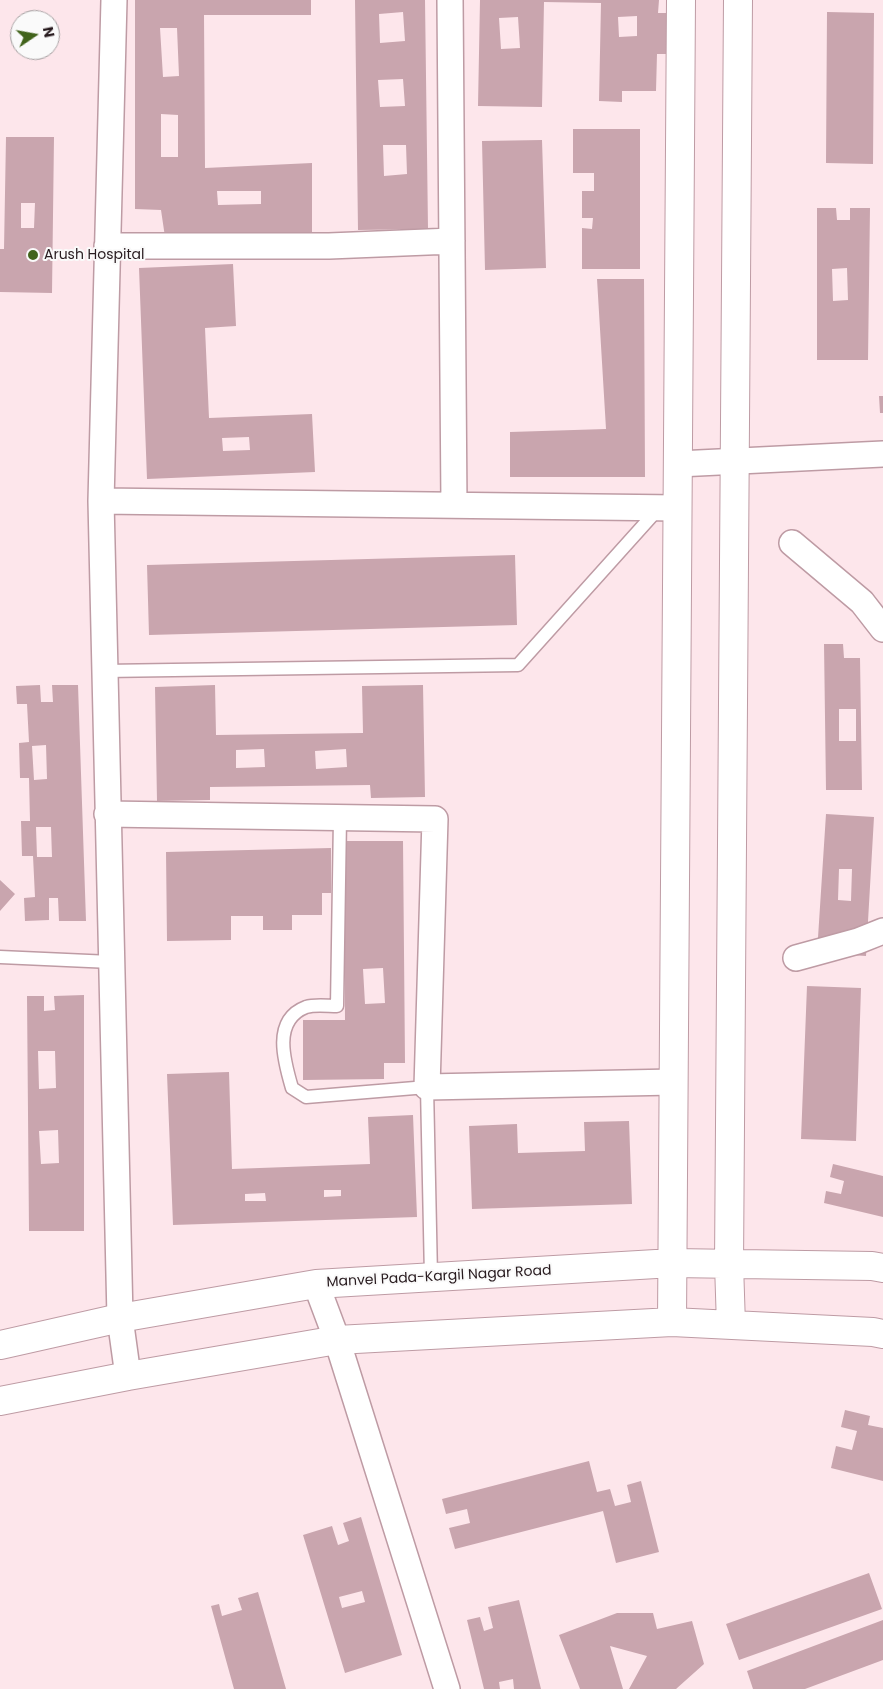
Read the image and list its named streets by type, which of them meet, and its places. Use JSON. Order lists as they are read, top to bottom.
{
  "streets": {
    "street": ["Manvel Pada-Kargil Nagar Road"]
  },
  "places": ["Arush Hospital"],
  "north": "right"
}
